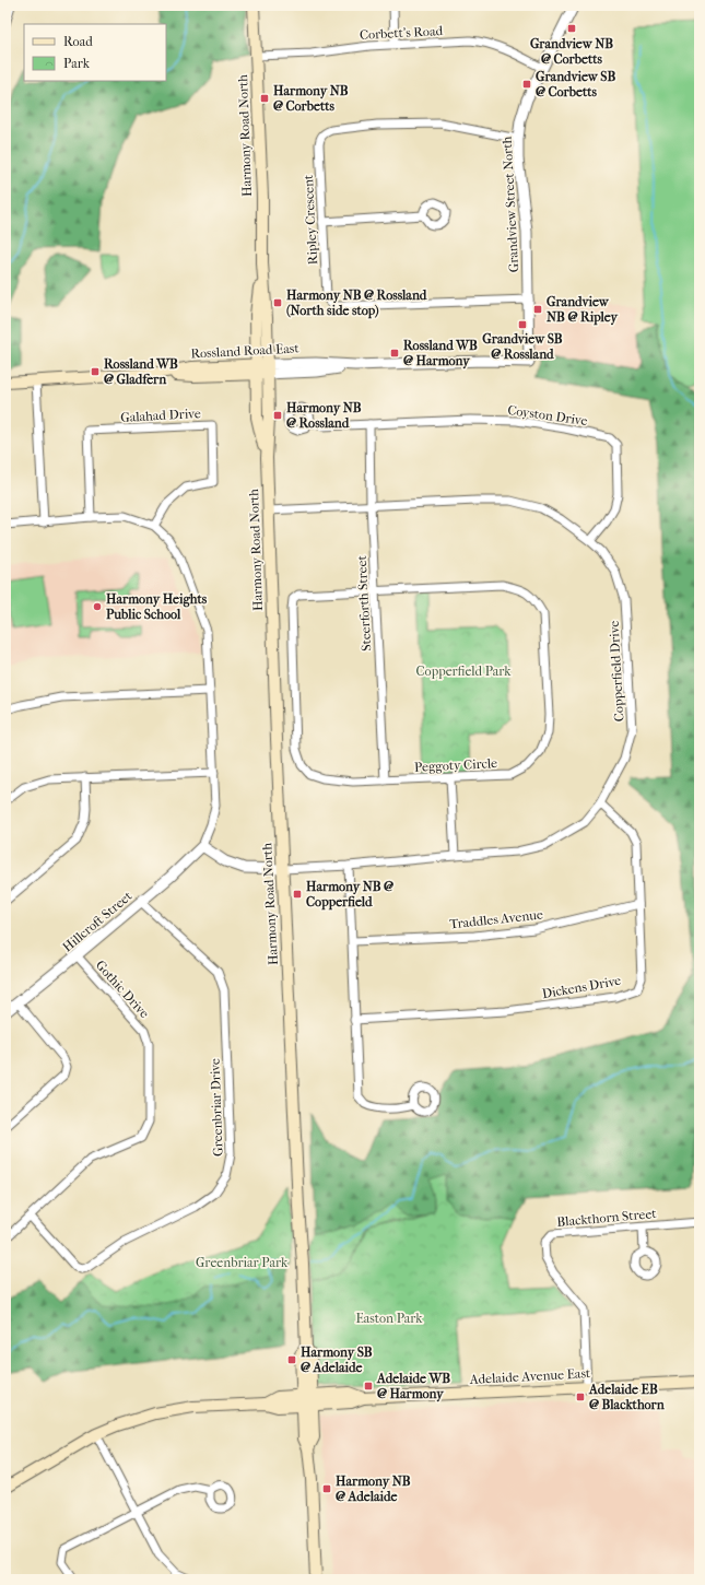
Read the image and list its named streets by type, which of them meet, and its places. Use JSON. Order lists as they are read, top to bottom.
{
  "streets": {
    "main road": ["Harmony Road North", "Rossland Road East", "Adelaide Avenue East"],
    "street": [
      "Corbett's Road",
      "Grandview Street North",
      "Ripley Crescent",
      "Galahad Drive",
      "Coyston Drive",
      "Steerforth Street",
      "Copperfield Drive",
      "Peggoty Circle",
      "Traddles Avenue",
      "Hillcroft Street",
      "Dickens Drive",
      "Gothic Drive",
      "Greenbriar Drive",
      "Blackthorn Street"
    ]
  },
  "crossings": [
    ["Corbett's Road", "Harmony Road North"],
    ["Corbett's Road", "Grandview Street North"],
    ["Harmony Road North", "Rossland Road East"],
    ["Harmony Road North", "Copperfield Drive"],
    ["Harmony Road North", "Adelaide Avenue East"],
    ["Grandview Street North", "Ripley Crescent"],
    ["Grandview Street North", "Rossland Road East"],
    ["Coyston Drive", "Steerforth Street"],
    ["Coyston Drive", "Copperfield Drive"],
    ["Steerforth Street", "Copperfield Drive"],
    ["Steerforth Street", "Peggoty Circle"],
    ["Copperfield Drive", "Dickens Drive"],
    ["Traddles Avenue", "Dickens Drive"],
    ["Hillcroft Street", "Gothic Drive"],
    ["Hillcroft Street", "Greenbriar Drive"],
    ["Gothic Drive", "Greenbriar Drive"],
    ["Blackthorn Street", "Adelaide Avenue East"]
  ],
  "parks": ["Copperfield Park", "Greenbriar Park", "Easton Park"],
  "places": {
    "transit": [
      "Grandview NB @ Corbetts",
      "Grandview SB @ Corbetts",
      "Harmony NB @ Corbetts",
      "Harmony NB @ Rossland (North side stop)",
      "Grandview NB @ Ripley",
      "Grandview SB @ Rossland",
      "Rossland WB @ Harmony",
      "Rossland WB @ Gladfern",
      "Harmony NB @ Rossland",
      "Harmony NB @ Copperfield",
      "Harmony SB @ Adelaide",
      "Adelaide WB @ Harmony",
      "Adelaide EB @ Blackthorn",
      "Harmony NB @ Adelaide"
    ],
    "other": ["Harmony Heights Public School"]
  },
  "legend": ["Road", "Park"]
}
